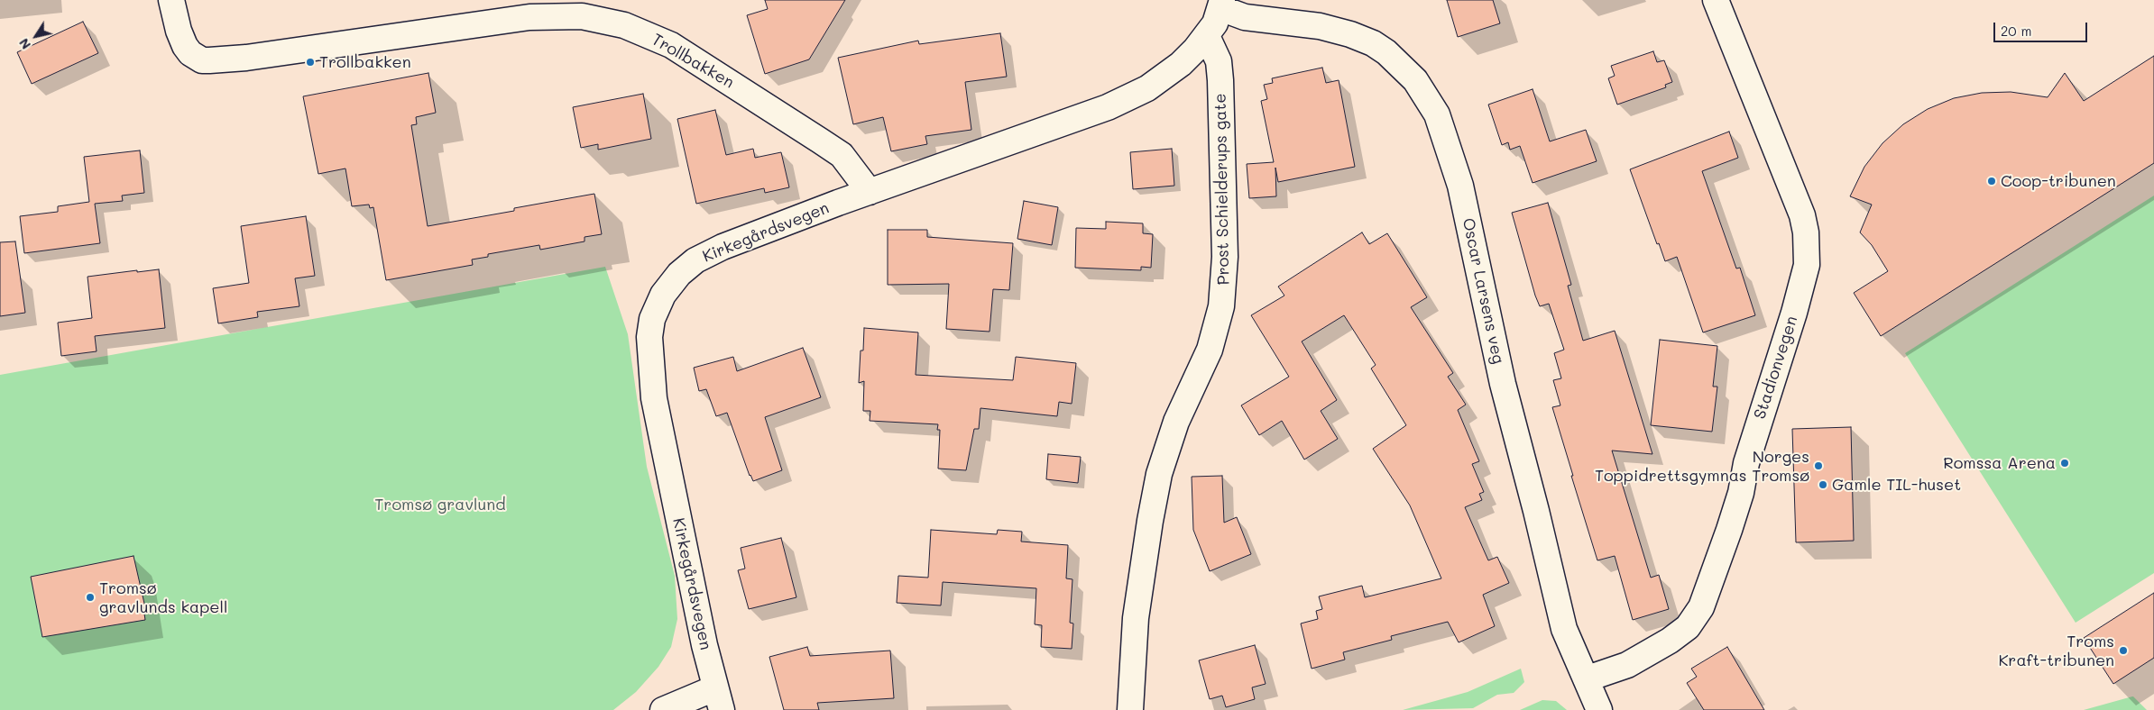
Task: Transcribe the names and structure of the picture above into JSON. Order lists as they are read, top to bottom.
{
  "streets": {
    "street": [
      "Trollbakken",
      "Prost Schielderups gate",
      "Kirkegårdsvegen",
      "Oscar Larsens veg",
      "Stadionvegen"
    ]
  },
  "crossings": [
    ["Trollbakken", "Kirkegårdsvegen"],
    ["Prost Schielderups gate", "Kirkegårdsvegen"],
    ["Kirkegårdsvegen", "Oscar Larsens veg"],
    ["Oscar Larsens veg", "Stadionvegen"]
  ],
  "parks": ["Tromsø gravlund"],
  "places": [
    "Trollbakken",
    "Coop-tribunen",
    "Romssa Arena",
    "Norges Toppidrettsgymnas Tromsø",
    "Gamle TIL-huset",
    "Tromsø gravlunds kapell",
    "Troms Kraft-tribunen"
  ],
  "scale_bar": "20 m",
  "north": "bottom left"
}
